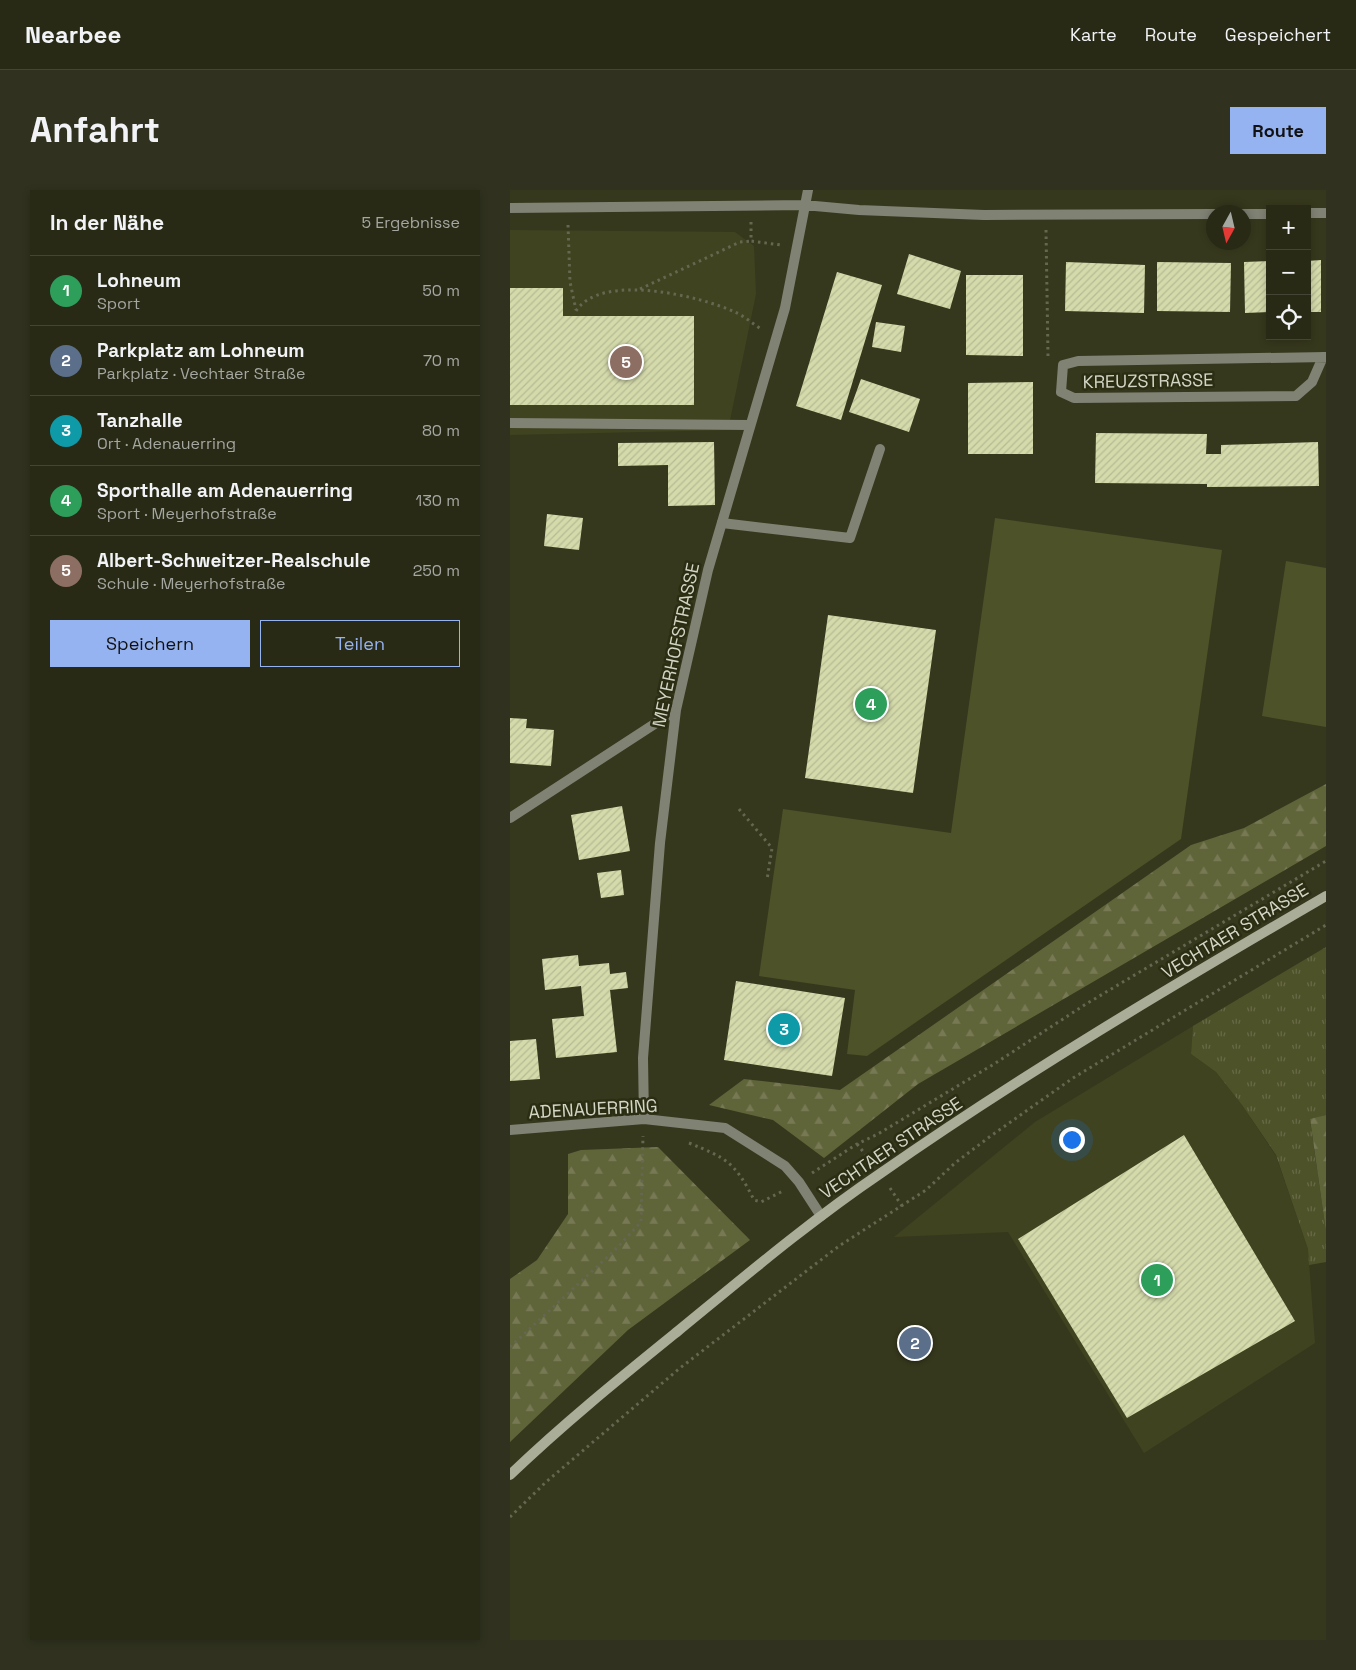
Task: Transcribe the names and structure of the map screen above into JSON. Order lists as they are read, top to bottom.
{
  "streets": {
    "main road": ["VECHTAER STRASSE"],
    "street": ["KREUZSTRASSE", "MEYERHOFSTRASSE", "ADENAUERRING"]
  },
  "crossings": [
    ["MEYERHOFSTRASSE", "ADENAUERRING"],
    ["VECHTAER STRASSE", "ADENAUERRING"]
  ],
  "north": "bottom",
  "page": {
    "header": "Nearbee",
    "nav": ["Karte", "Route", "Gespeichert"],
    "buttons": [
      "Route",
      ["Speichern", "Teilen"]
    ],
    "title": "Anfahrt",
    "heading": ["In der Nähe", "5 Ergebnisse"],
    "map_buttons": ["+", "−"],
    "list": [
      {
        "mark": "1",
        "name": "Lohneum",
        "note": "Sport",
        "value": "50 m"
      },
      {
        "mark": "2",
        "name": "Parkplatz am Lohneum",
        "note": "Parkplatz · Vechtaer Straße",
        "value": "70 m"
      },
      {
        "mark": "3",
        "name": "Tanzhalle",
        "note": "Ort · Adenauerring",
        "value": "80 m"
      },
      {
        "mark": "4",
        "name": "Sporthalle am Adenauerring",
        "note": "Sport · Meyerhofstraße",
        "value": "130 m"
      },
      {
        "mark": "5",
        "name": "Albert-Schweitzer-Realschule",
        "note": "Schule · Meyerhofstraße",
        "value": "250 m"
      }
    ],
    "pins": [
      "5",
      "4",
      "3",
      "1",
      "2"
    ]
  }
}
